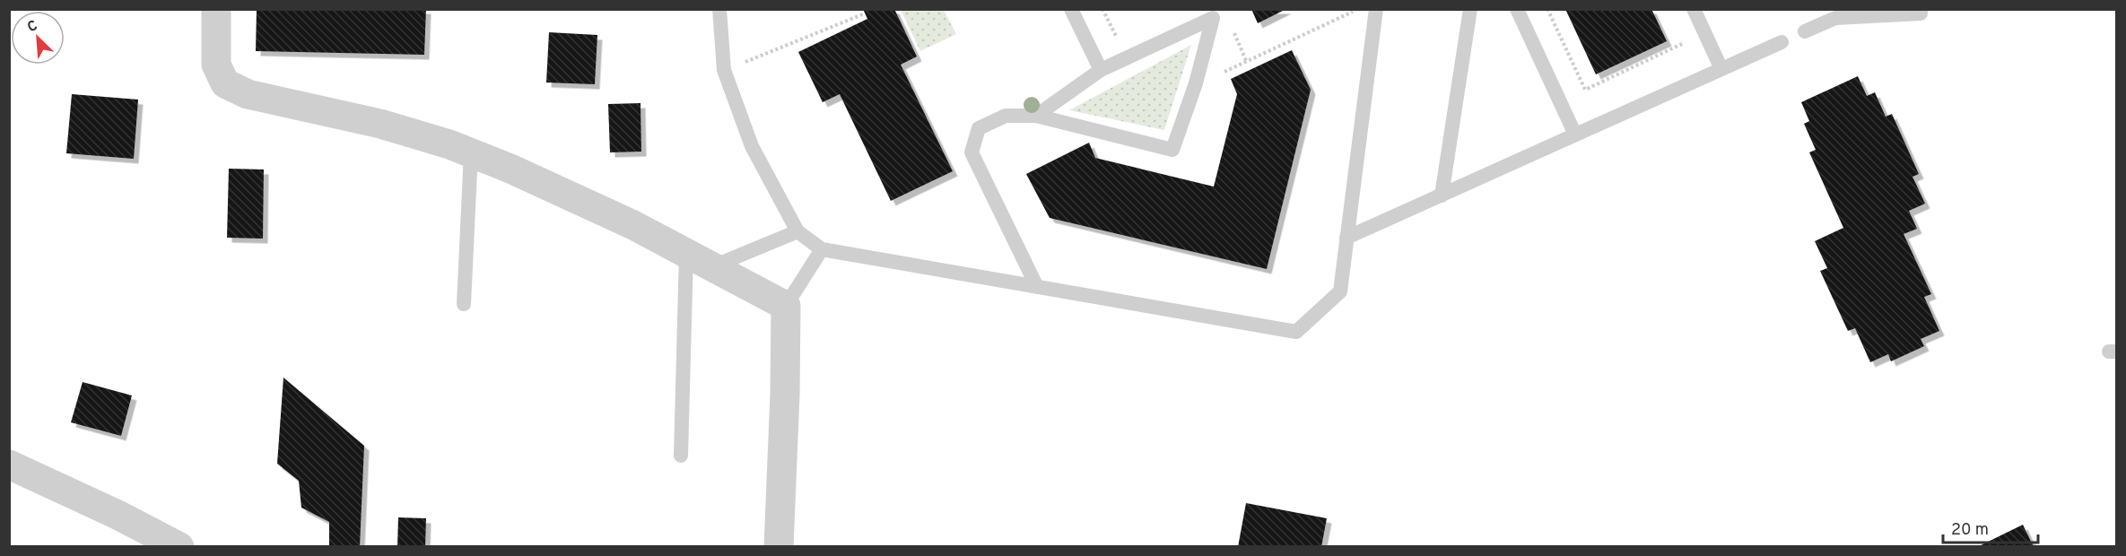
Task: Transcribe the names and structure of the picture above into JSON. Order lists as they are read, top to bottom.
{
  "scale_bar": "20 m",
  "north": "top left"
}
